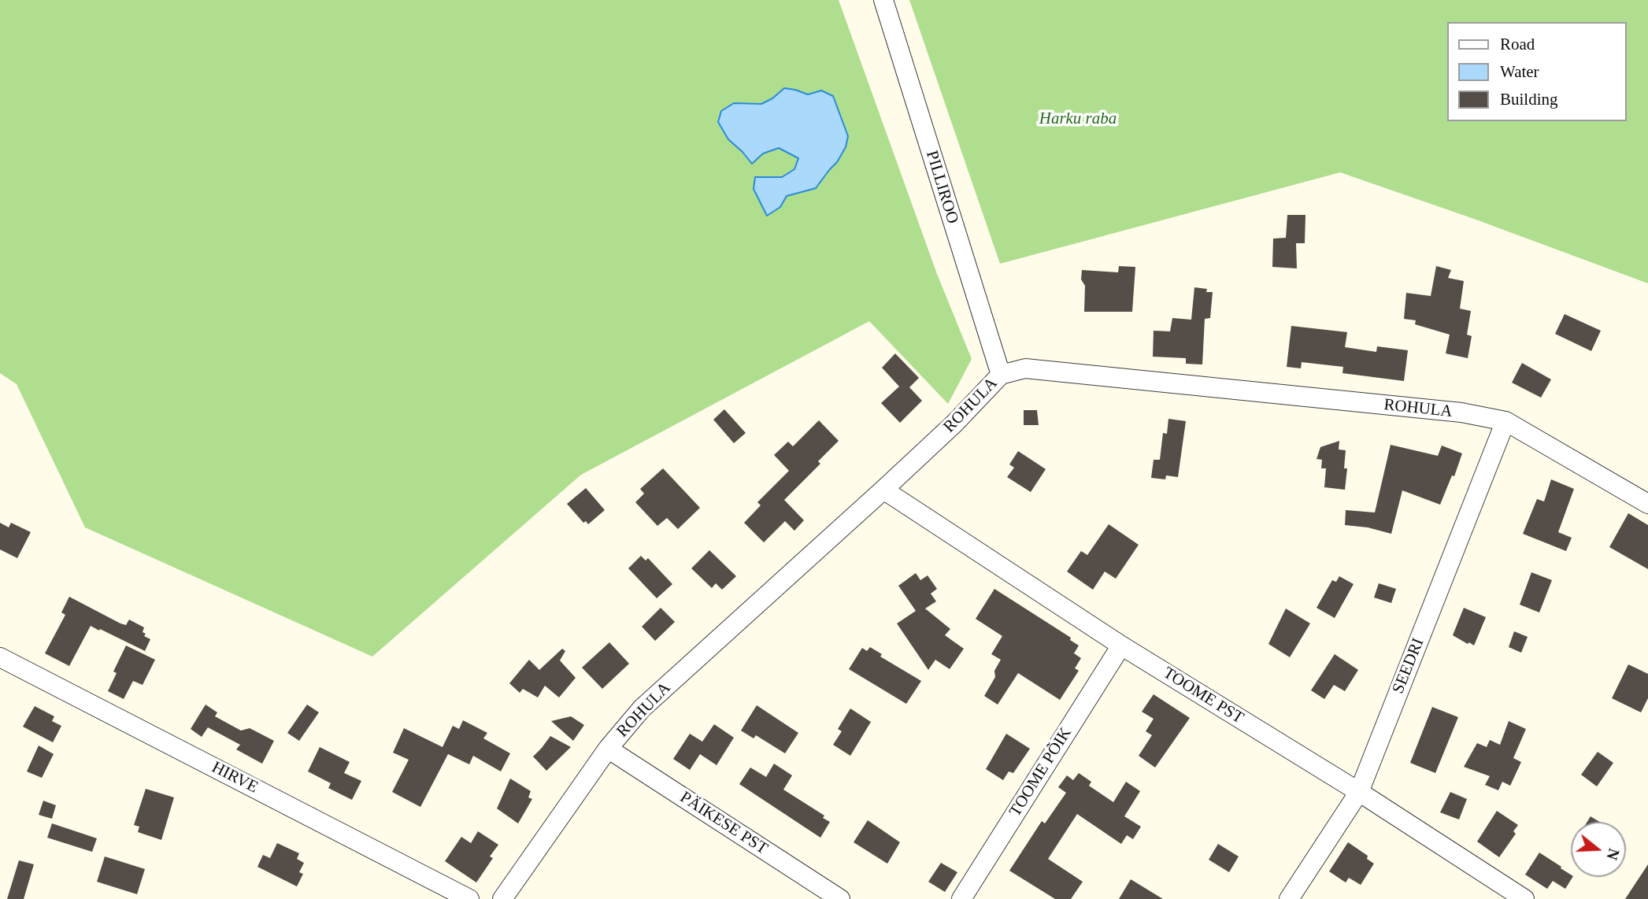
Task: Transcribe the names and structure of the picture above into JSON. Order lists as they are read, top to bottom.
{
  "streets": {
    "street": [
      "PILLIROO",
      "ROHULA",
      "SEEDRI",
      "TOOME PST",
      "TOOME PÕIK",
      "HIRVE",
      "PÄIKESE PST"
    ]
  },
  "crossings": [
    ["PILLIROO", "ROHULA"],
    ["ROHULA", "SEEDRI"],
    ["ROHULA", "TOOME PST"],
    ["ROHULA", "PÄIKESE PST"],
    ["SEEDRI", "TOOME PST"],
    ["TOOME PST", "TOOME PÕIK"]
  ],
  "parks": ["Harku raba"],
  "legend": ["Road", "Water", "Building"],
  "north": "right"
}
